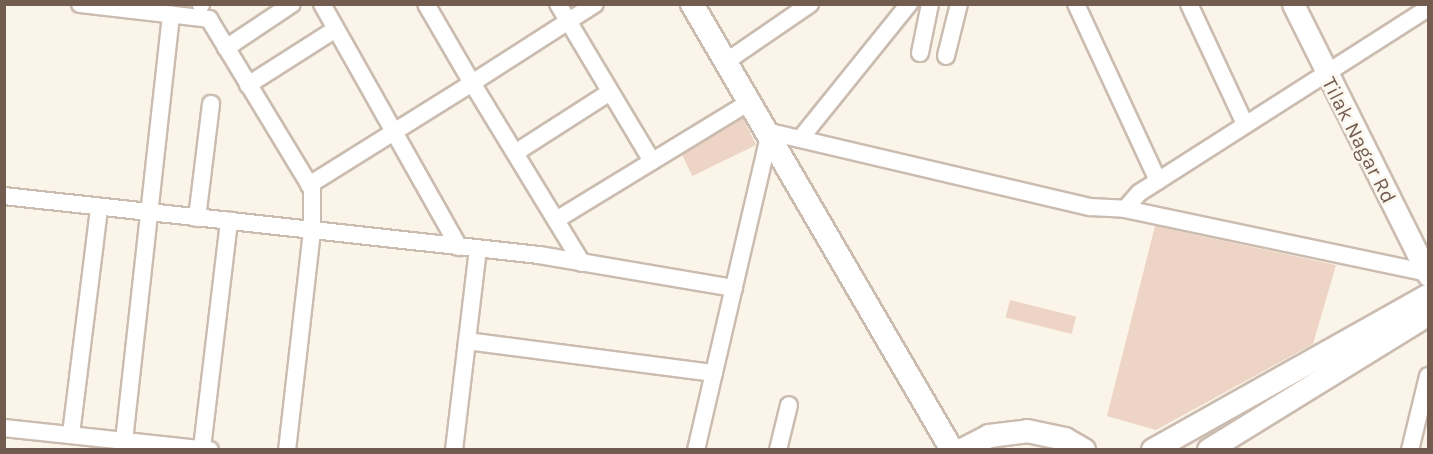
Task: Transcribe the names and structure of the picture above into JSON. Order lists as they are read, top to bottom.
{
  "streets": {
    "street": ["Tilak Nagar Rd"]
  }
}
